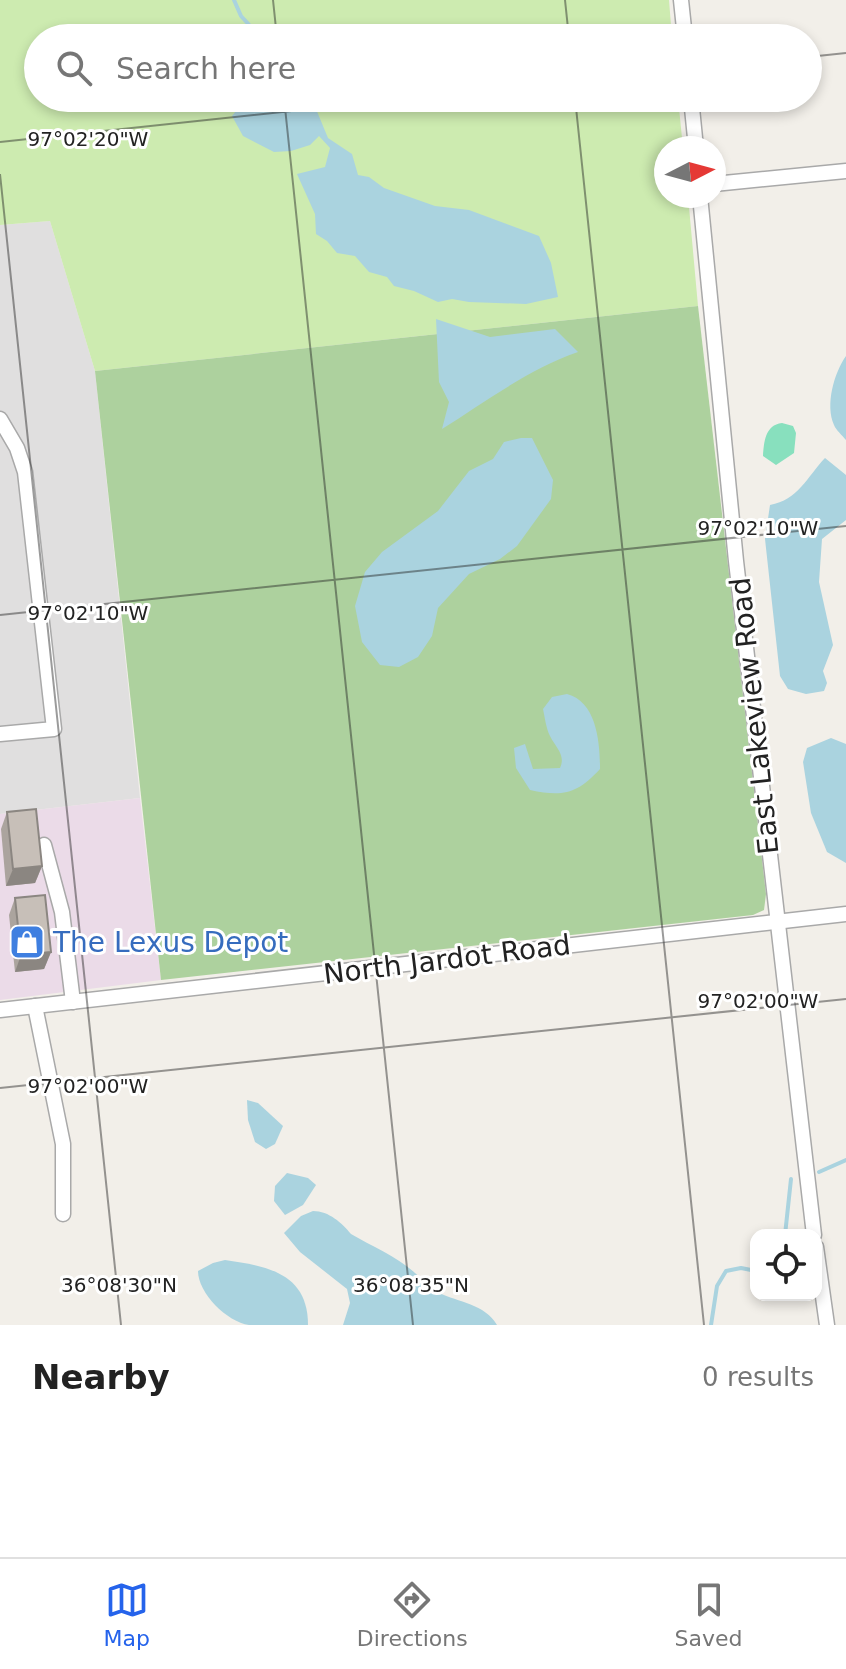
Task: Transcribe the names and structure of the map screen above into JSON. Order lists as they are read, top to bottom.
{
  "streets": {
    "street": ["East Lakeview Road", "North Jardot Road"]
  },
  "crossings": [
    ["East Lakeview Road", "North Jardot Road"]
  ],
  "places": {
    "shop": ["The Lexus Depot"]
  },
  "north": "right",
  "page": {
    "search": "Search here",
    "heading": ["Nearby", "0 results"],
    "nav": ["Map", "Directions", "Saved"]
  },
  "coordinates": [
    "97°02'20\"W",
    "97°02'10\"W",
    "97°02'00\"W",
    "36°08'30\"N",
    "36°08'35\"N"
  ]
}
